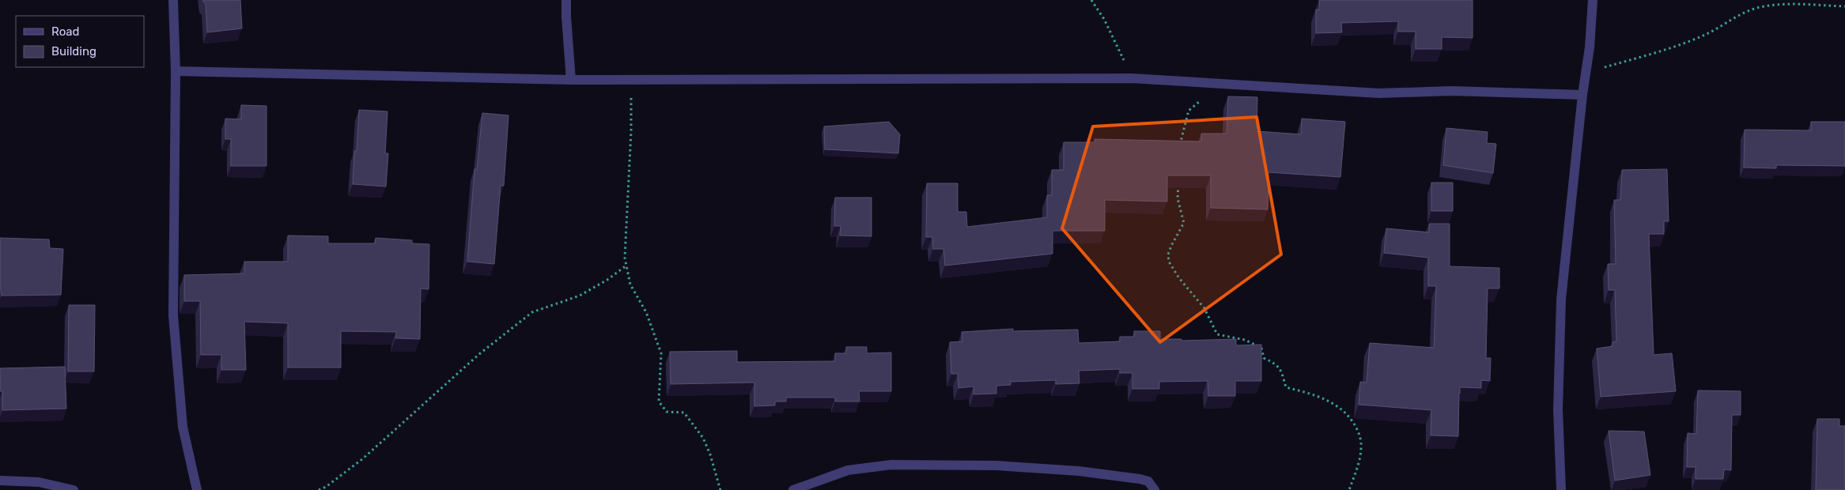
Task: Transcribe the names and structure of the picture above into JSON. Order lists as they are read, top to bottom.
{
  "legend": ["Road", "Building"]
}
